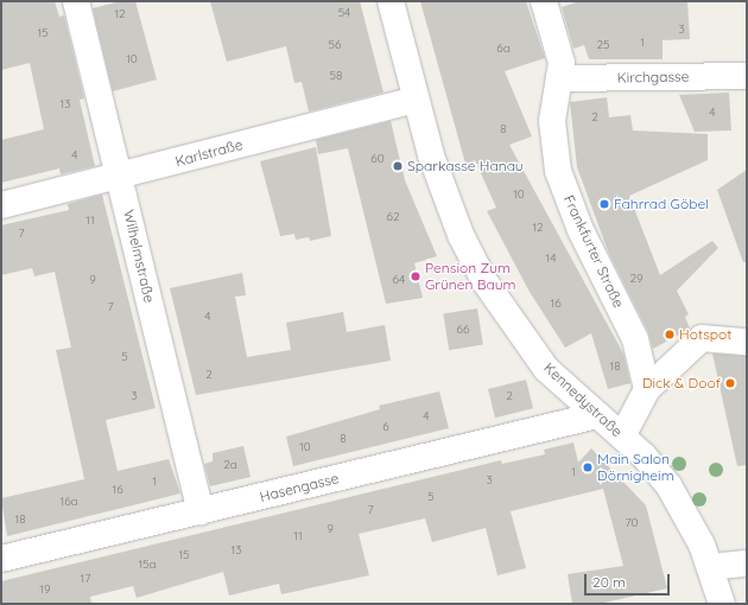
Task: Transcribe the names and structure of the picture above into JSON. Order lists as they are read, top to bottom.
{
  "streets": {
    "street": [
      "Kirchgasse",
      "Karlstraße",
      "Frankfurter Straße",
      "Wilhelmstraße",
      "Kennedystraße",
      "Hasengasse"
    ]
  },
  "crossings": [
    ["Kirchgasse", "Frankfurter Straße"],
    ["Karlstraße", "Wilhelmstraße"],
    ["Karlstraße", "Kennedystraße"],
    ["Wilhelmstraße", "Hasengasse"],
    ["Kennedystraße", "Hasengasse"]
  ],
  "places": [
    "Sparkasse Hanau",
    "Fahrrad Göbel",
    "Pension Zum Grünen Baum",
    "Hotspot",
    "Dick & Doof",
    "Main Salon Dörnigheim"
  ],
  "house_numbers": [
    "54",
    "12",
    "3",
    "15",
    "1",
    "56",
    "25",
    "6a",
    "10",
    "58",
    "13",
    "4",
    "2",
    "8",
    "4",
    "60",
    "10",
    "62",
    "11",
    "12",
    "7",
    "14",
    "29",
    "9",
    "64",
    "16",
    "7",
    "4",
    "66",
    "5",
    "18",
    "2",
    "3",
    "2",
    "4",
    "6",
    "8",
    "10",
    "2a",
    "1",
    "3",
    "1",
    "16",
    "5",
    "16a",
    "7",
    "18",
    "70",
    "9",
    "11",
    "13",
    "15",
    "15a",
    "17",
    "19"
  ],
  "scale_bar": "20 m"
}
